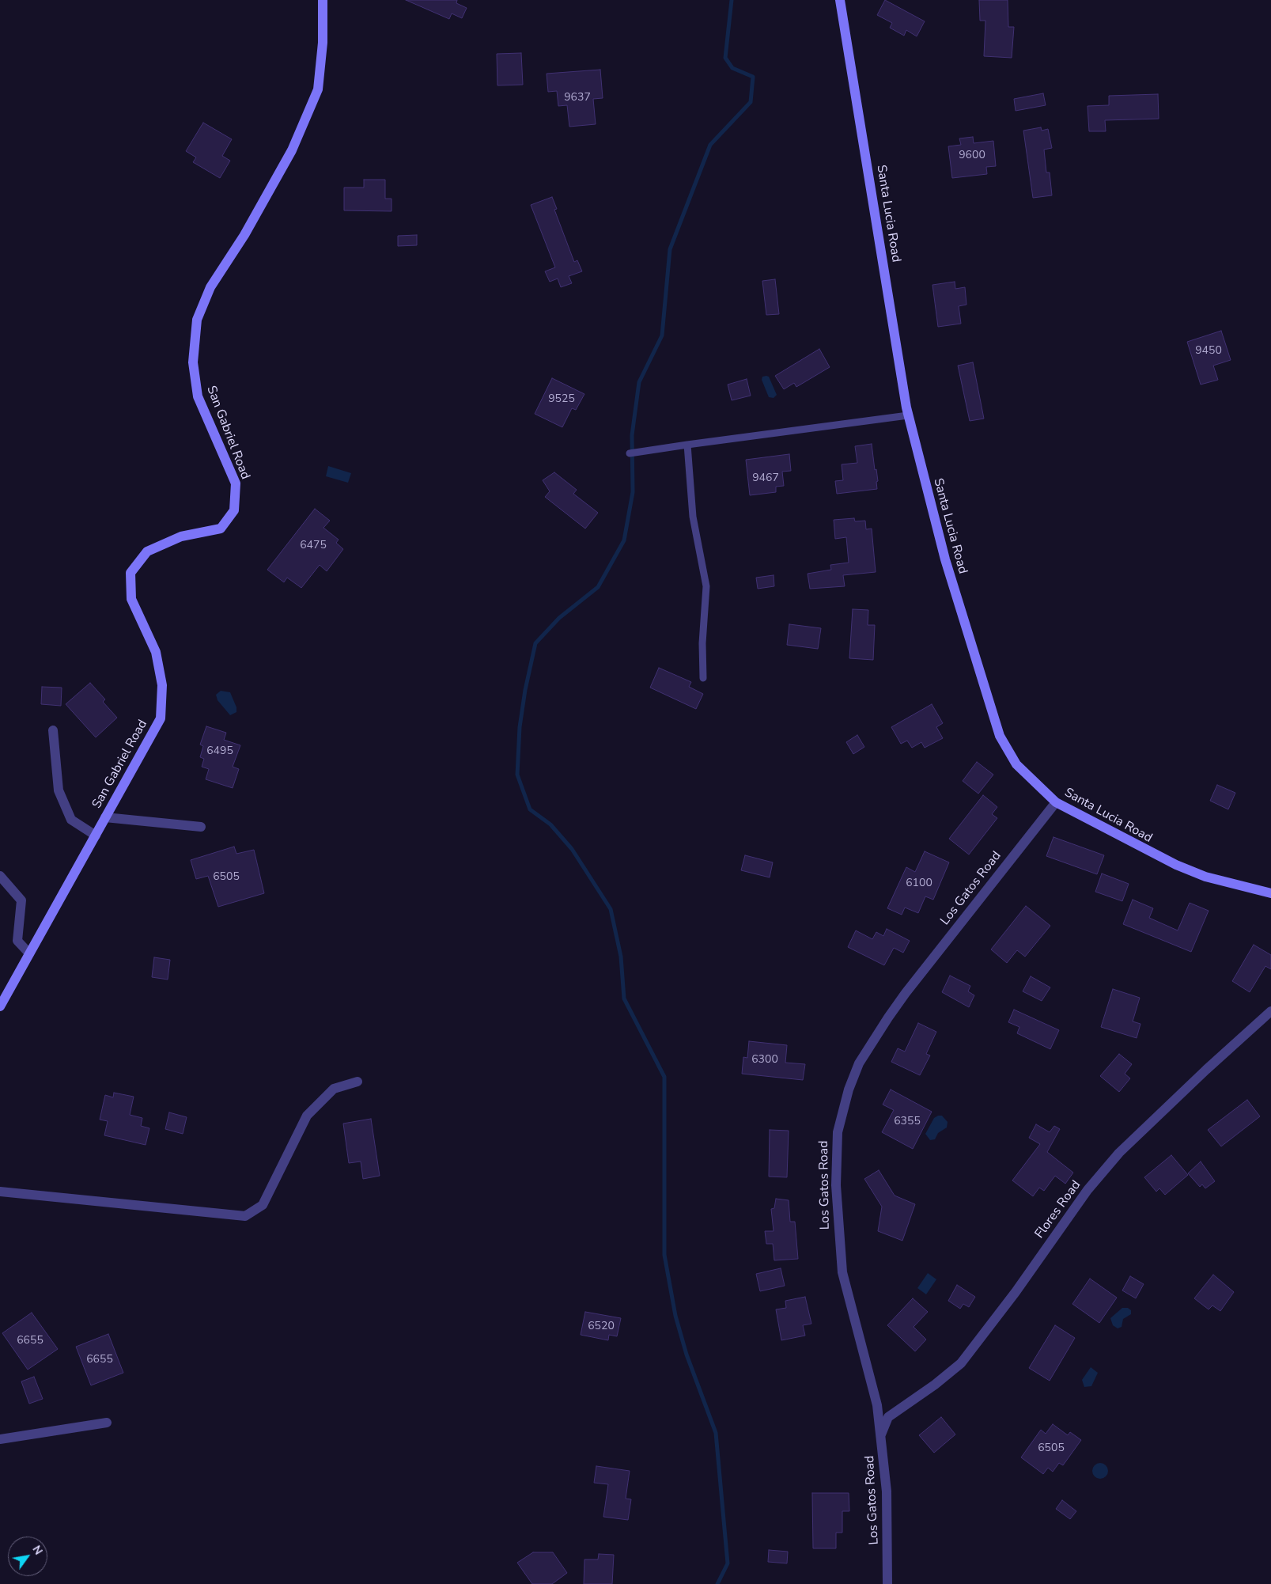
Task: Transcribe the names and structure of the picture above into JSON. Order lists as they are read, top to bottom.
{
  "streets": {
    "street": [
      "Santa Lucia Road",
      "San Gabriel Road",
      "Los Gatos Road",
      "Flores Road"
    ]
  },
  "crossings": [
    ["Santa Lucia Road", "Los Gatos Road"],
    ["Los Gatos Road", "Flores Road"]
  ],
  "house_numbers": [
    "9637",
    "9600",
    "9450",
    "9525",
    "9467",
    "6475",
    "6495",
    "6505",
    "6100",
    "6300",
    "6355",
    "6520",
    "6655",
    "6655",
    "6505"
  ],
  "north": "top right"
}
